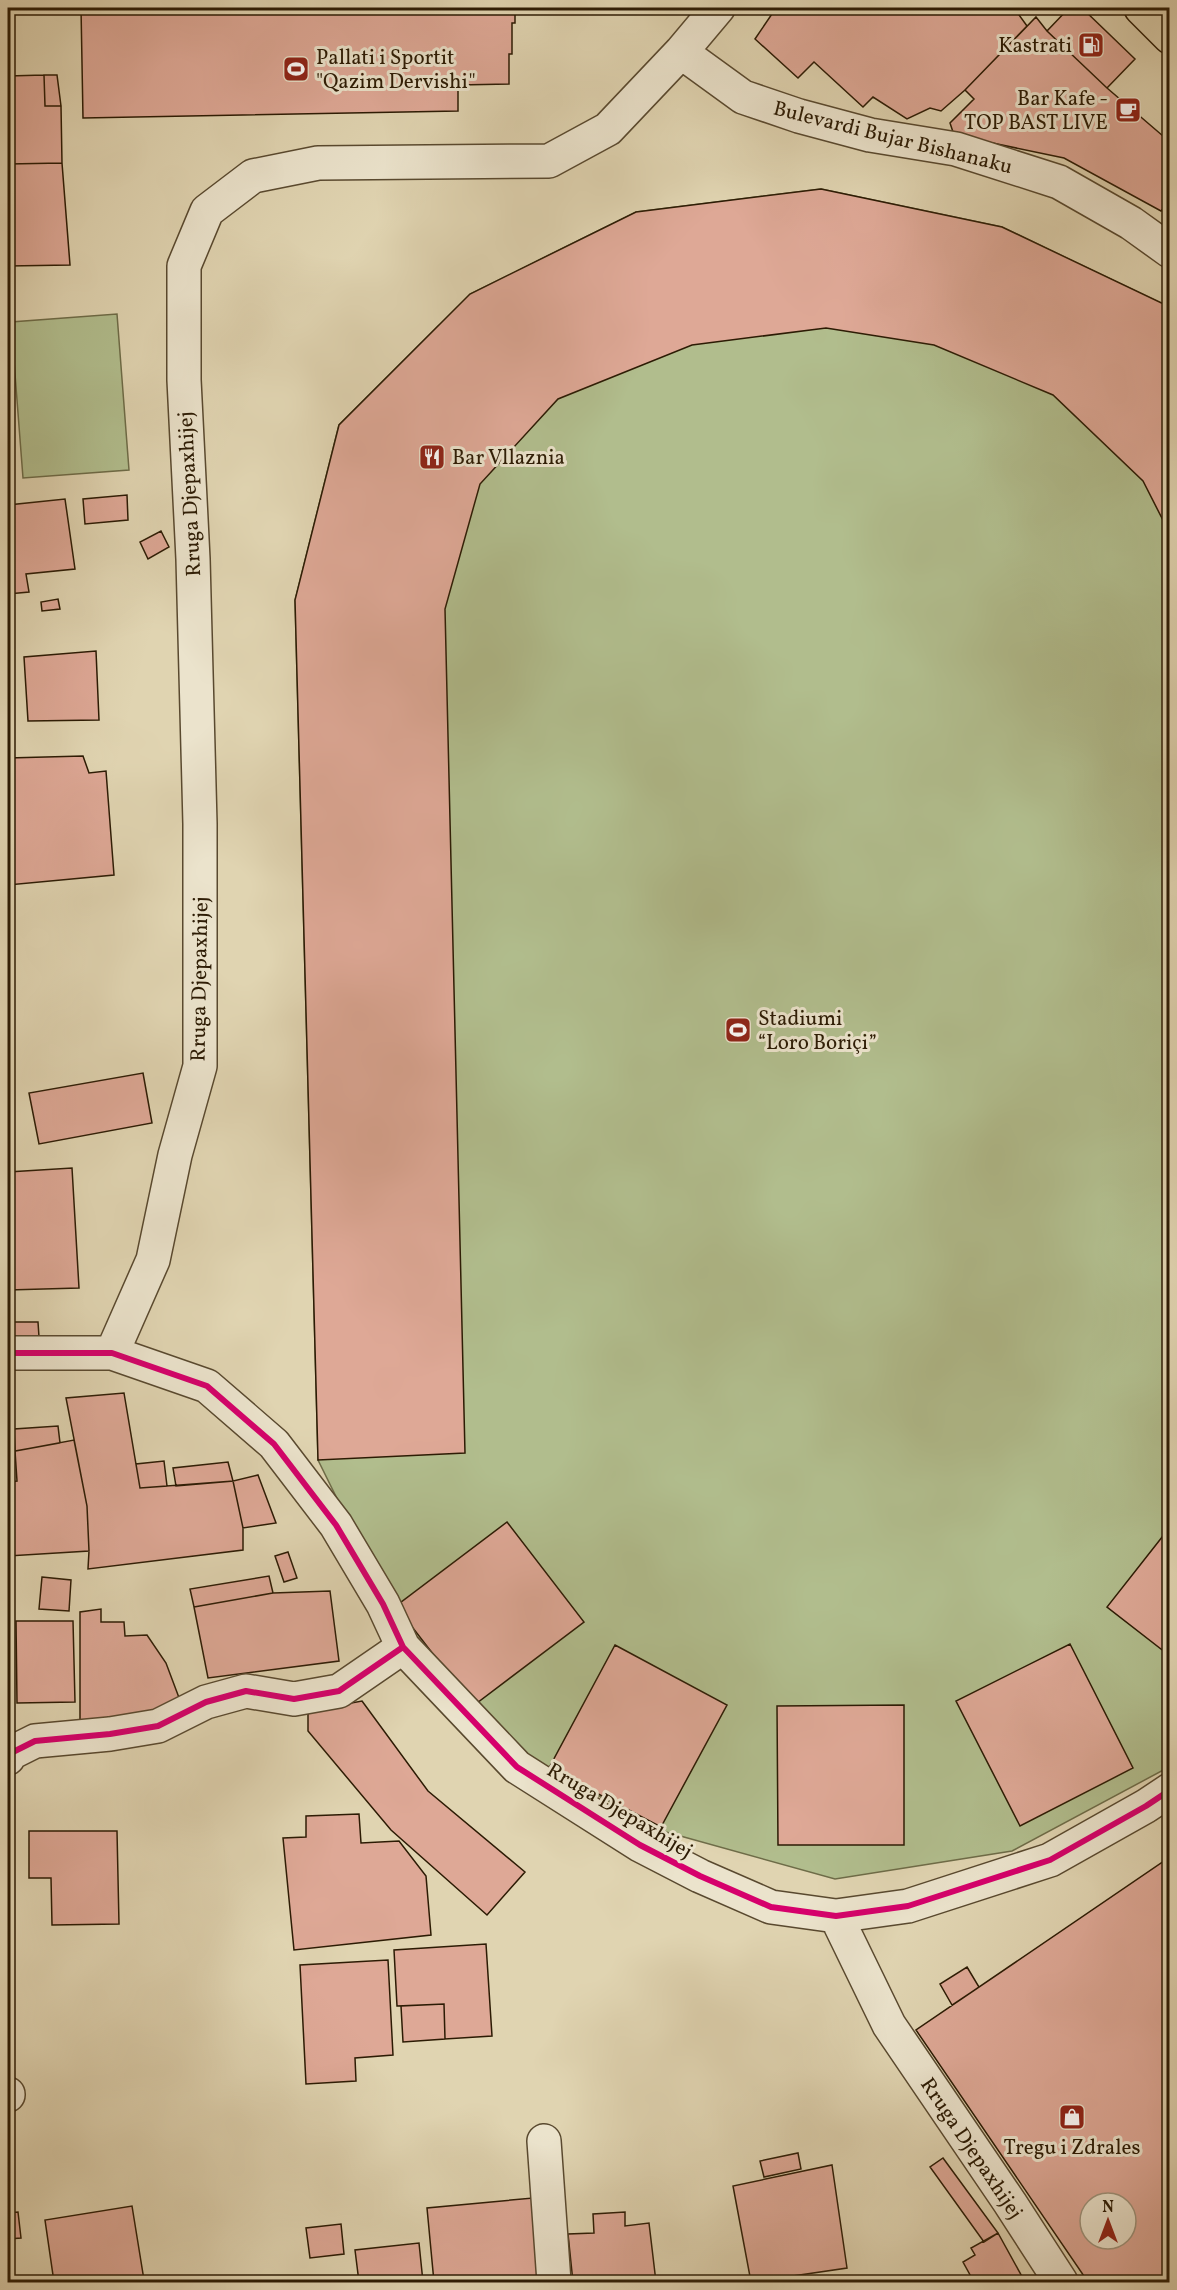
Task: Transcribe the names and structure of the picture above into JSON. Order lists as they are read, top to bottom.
{
  "streets": {
    "street": ["Bulevardi Bujar Bishanaku", "Rruga Djepaxhijej"]
  },
  "crossings": [
    ["Bulevardi Bujar Bishanaku", "Rruga Djepaxhijej"]
  ],
  "places": {
    "fuel station": ["Kastrati"],
    "sports": ["Pallati i Sportit \"Qazim Dervishi\"", "Stadiumi “Loro Boriçi”"],
    "cafe": ["Bar Kafe - TOP BAST LIVE"],
    "restaurant": ["Bar Vllaznia"],
    "shop": ["Tregu i Zdrales"]
  },
  "north": "top"
}
